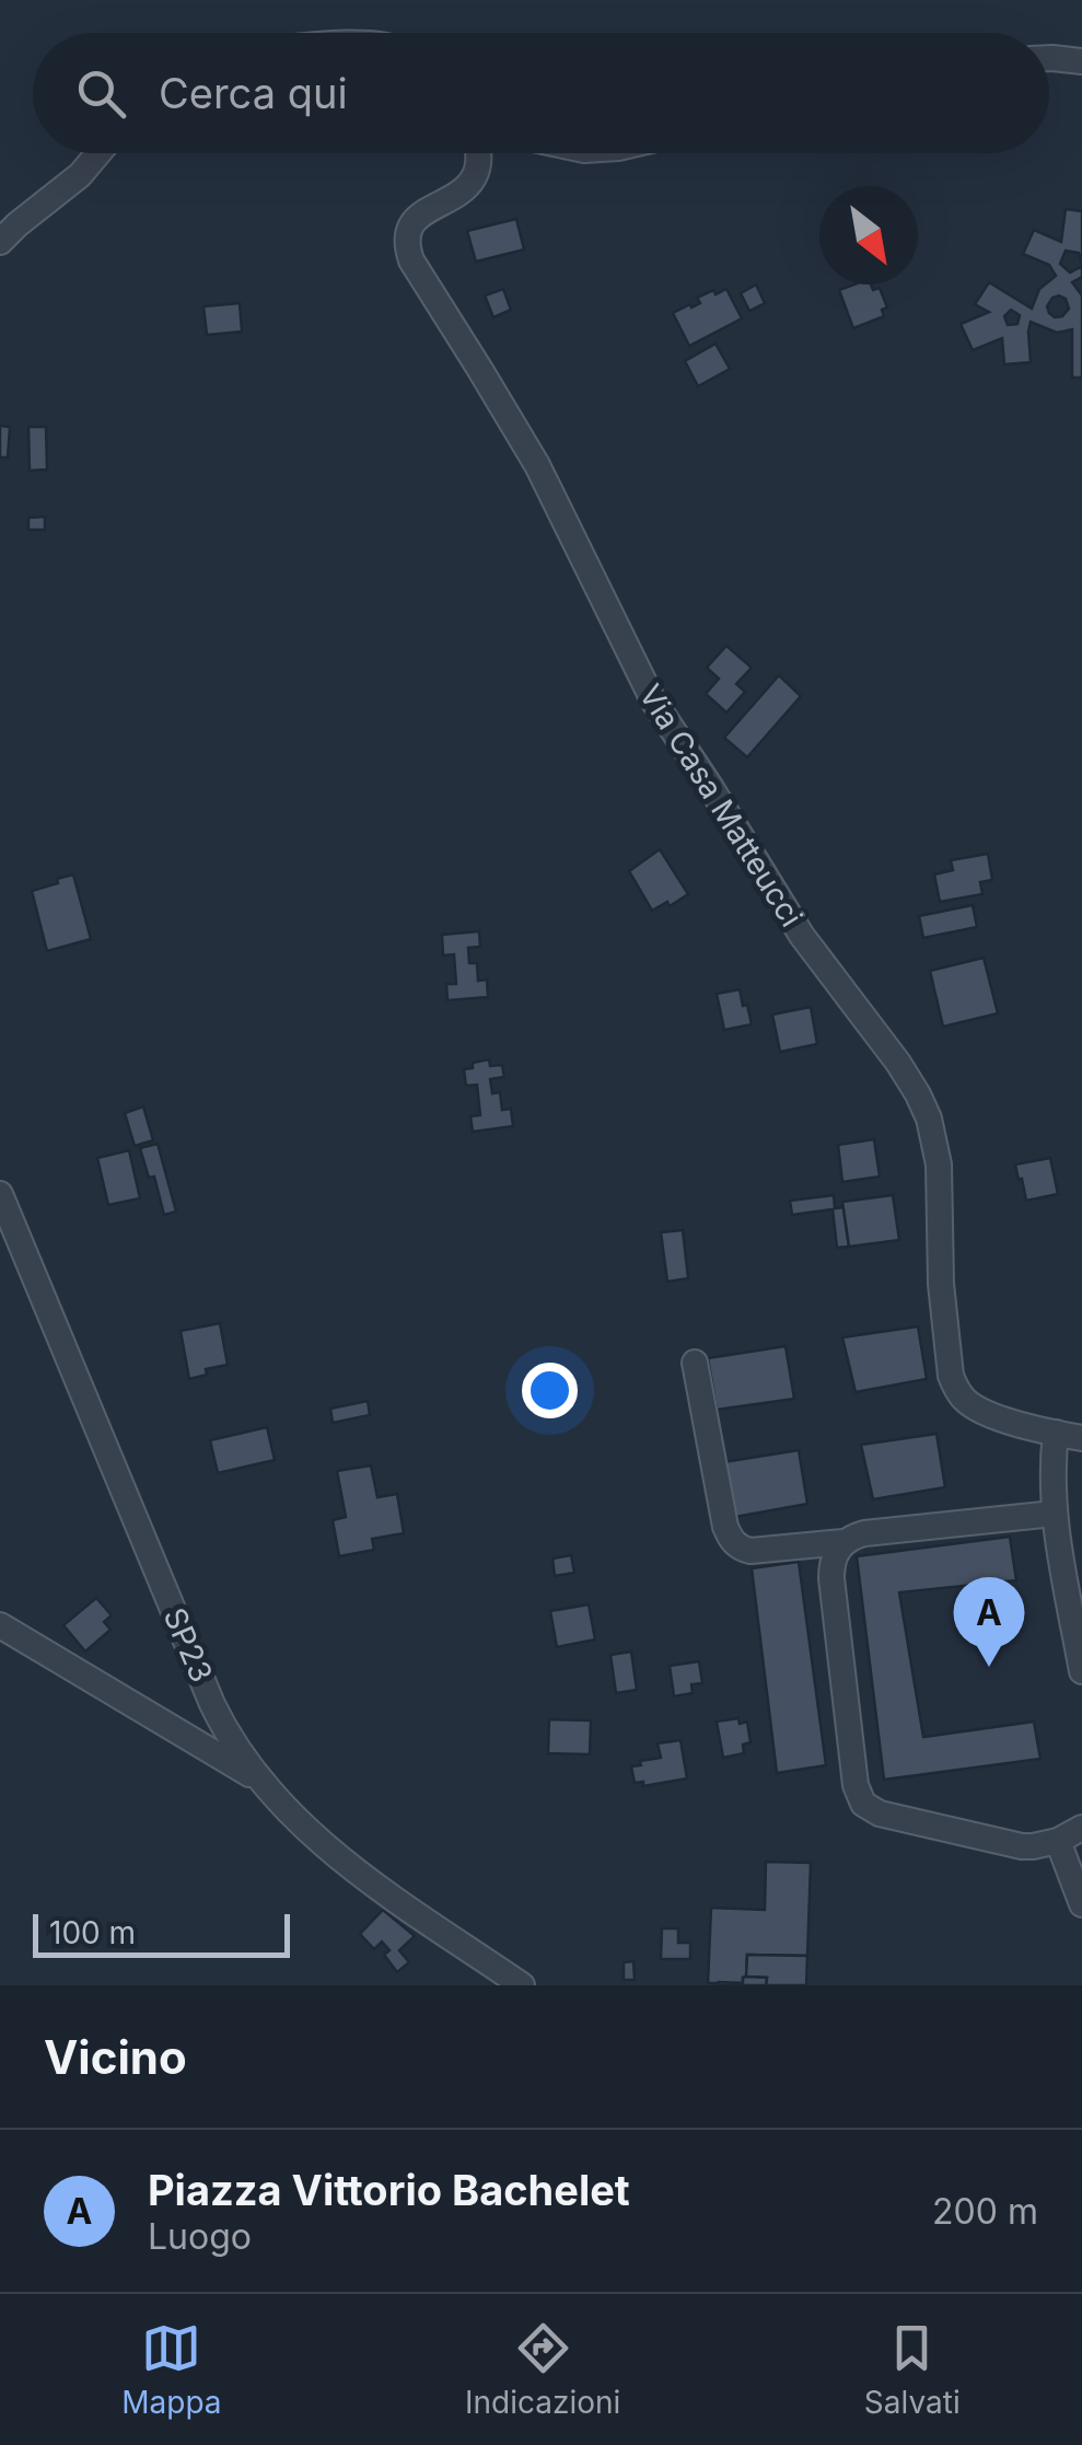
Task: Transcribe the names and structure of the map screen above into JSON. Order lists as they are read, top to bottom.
{
  "streets": {
    "street": ["Via Casa Matteucci", "SP23"]
  },
  "scale_bar": "100 m",
  "north": "bottom right",
  "page": {
    "search": "Cerca qui",
    "pins": "A",
    "scale": "100 m",
    "heading": "Vicino",
    "list": [
      {
        "mark": "A",
        "name": "Piazza Vittorio Bachelet",
        "note": "Luogo",
        "value": "200 m"
      }
    ],
    "nav": ["Mappa", "Indicazioni", "Salvati"]
  }
}
